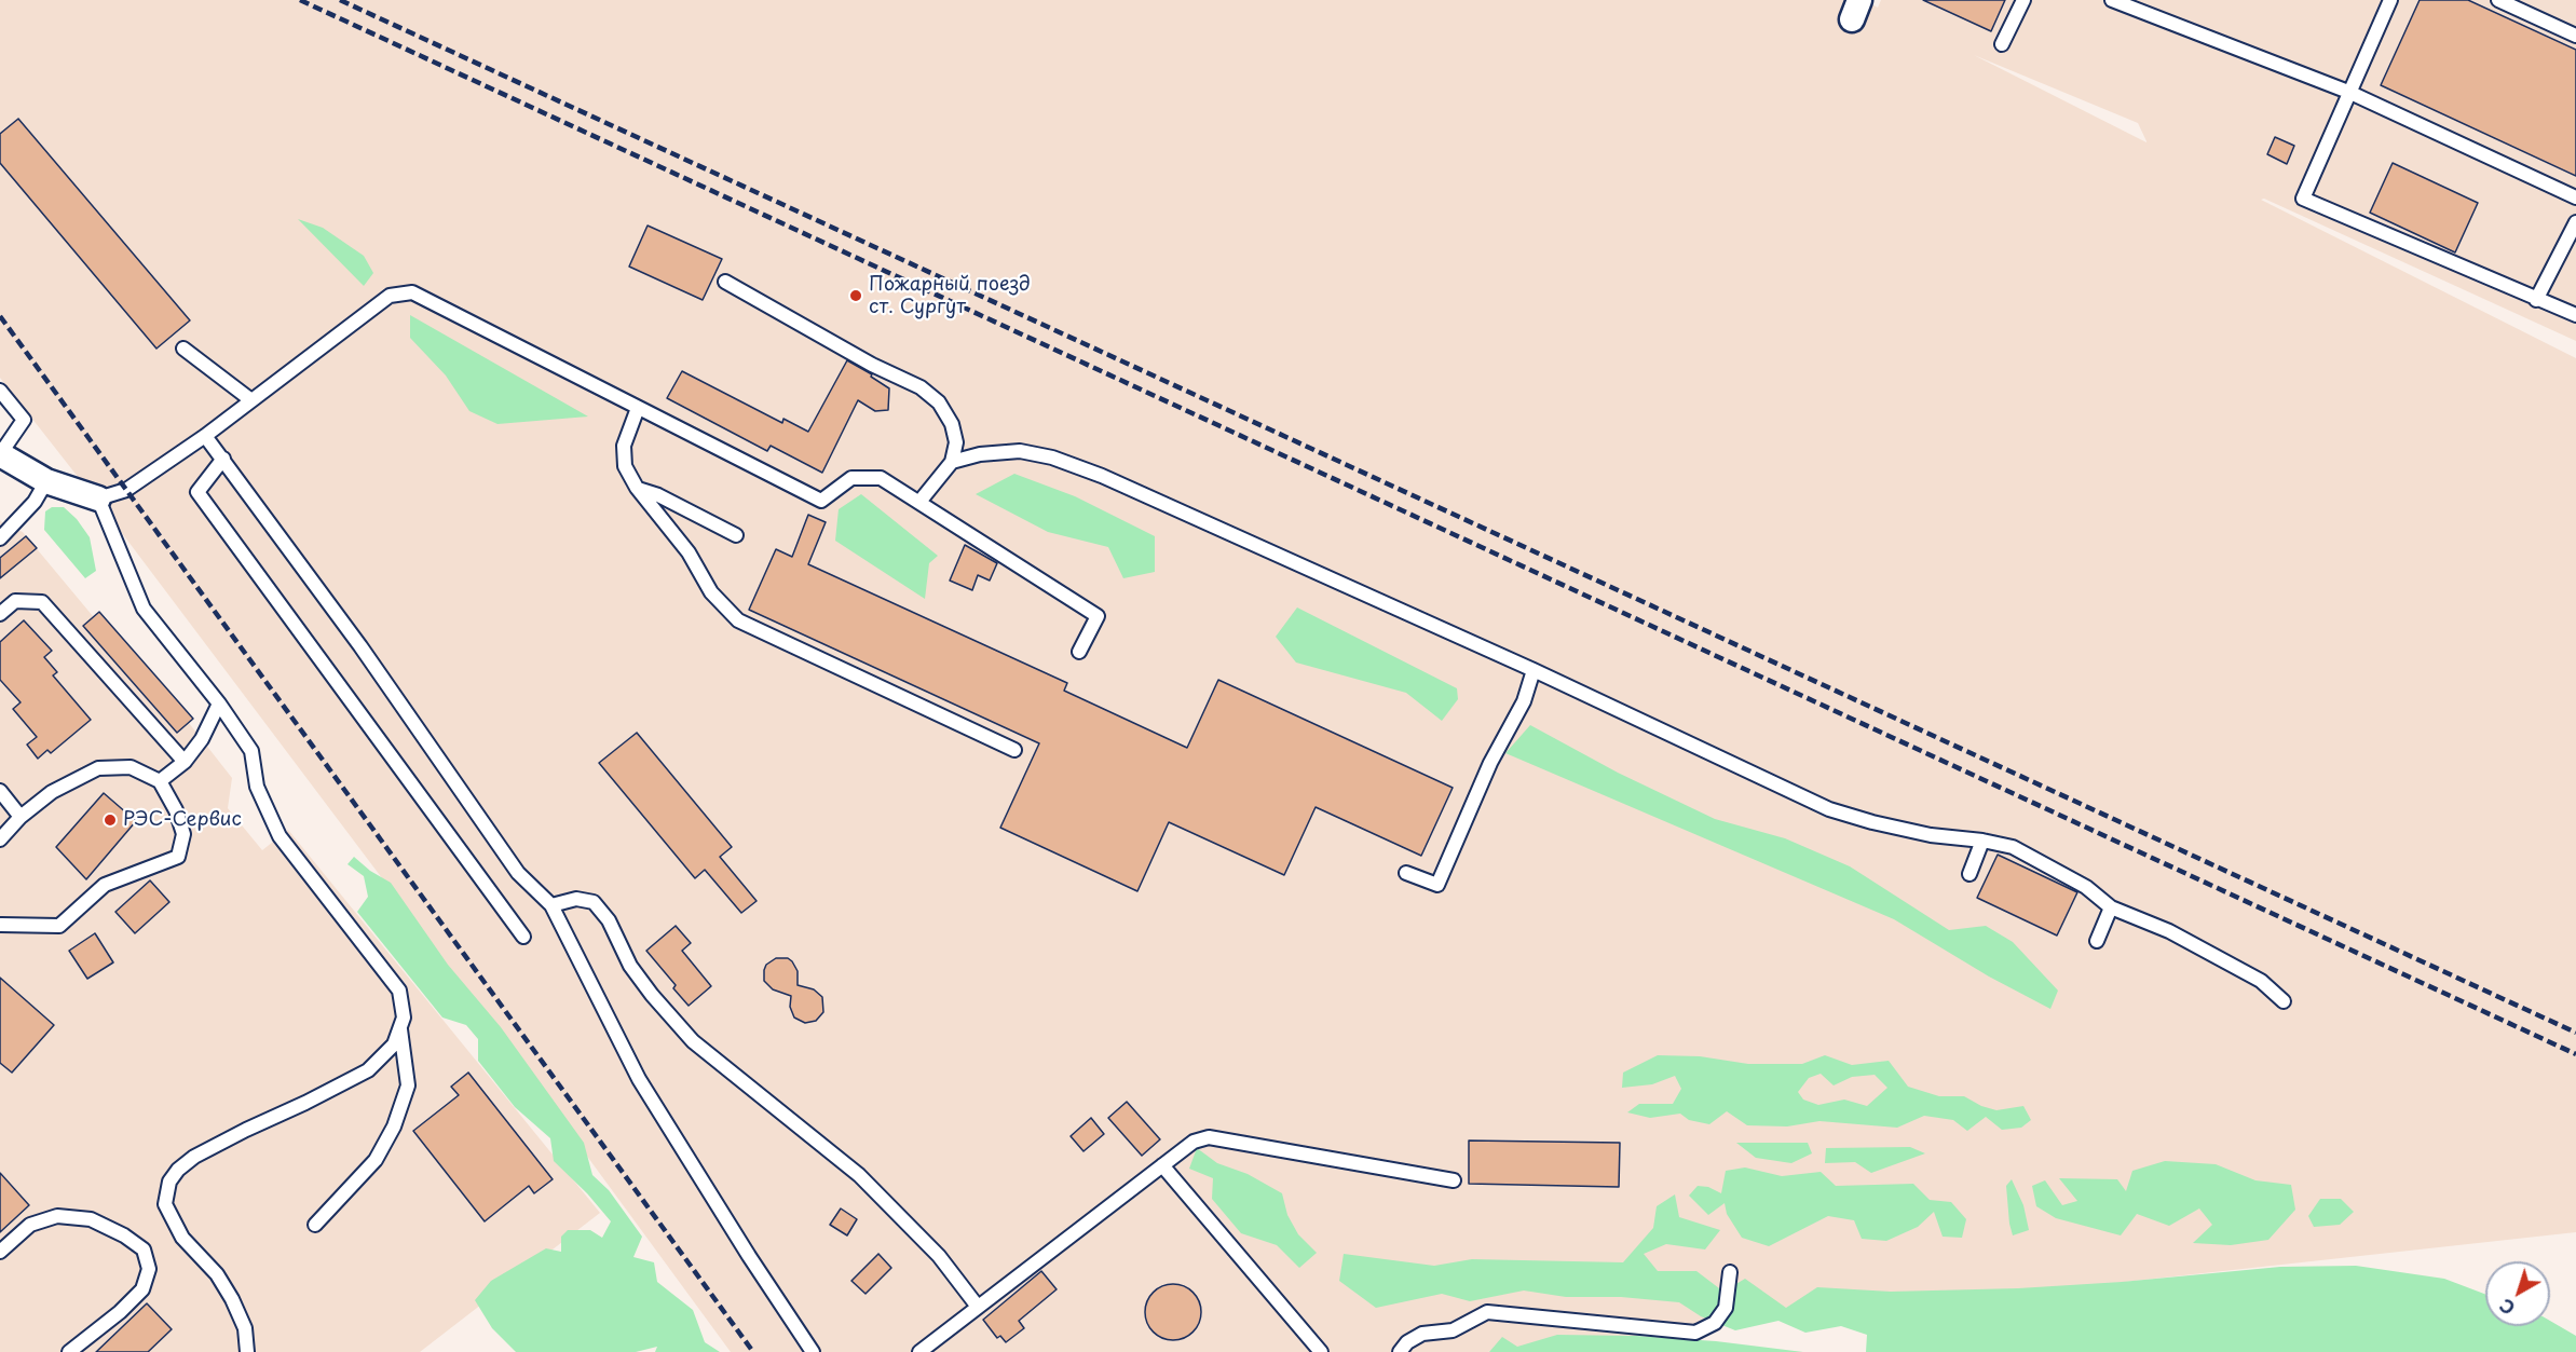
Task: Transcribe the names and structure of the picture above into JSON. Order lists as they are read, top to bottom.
{
  "places": ["Пожарный поезд ст. Сургут", "РЭС-Сервис"],
  "north": "bottom left"
}
